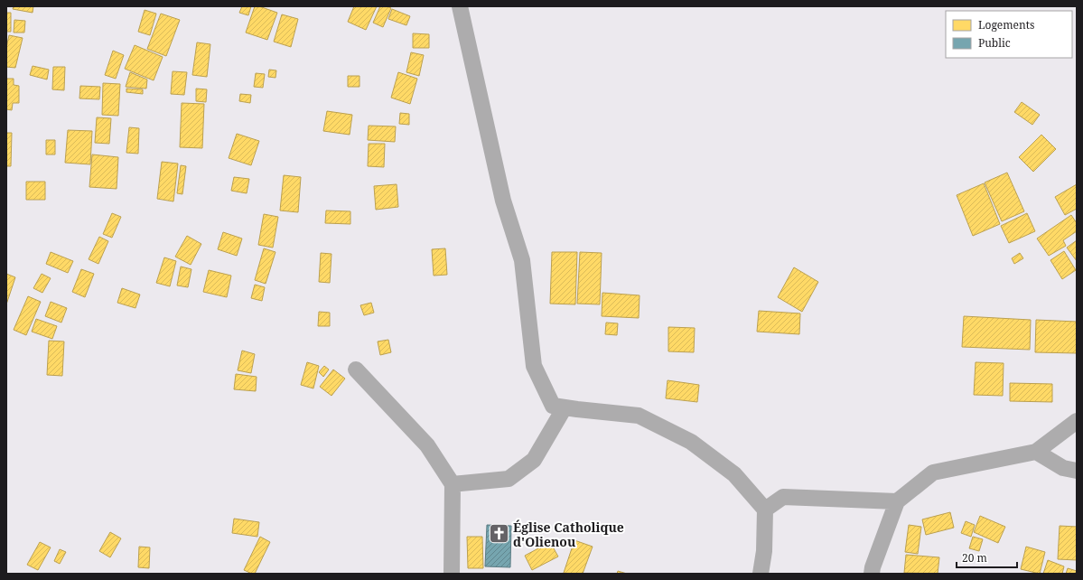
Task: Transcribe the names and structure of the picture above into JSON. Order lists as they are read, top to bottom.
{
  "places": {
    "church": ["Église Catholique d'Olienou"]
  },
  "legend": ["Logements", "Public"],
  "scale_bar": "20 m"
}
